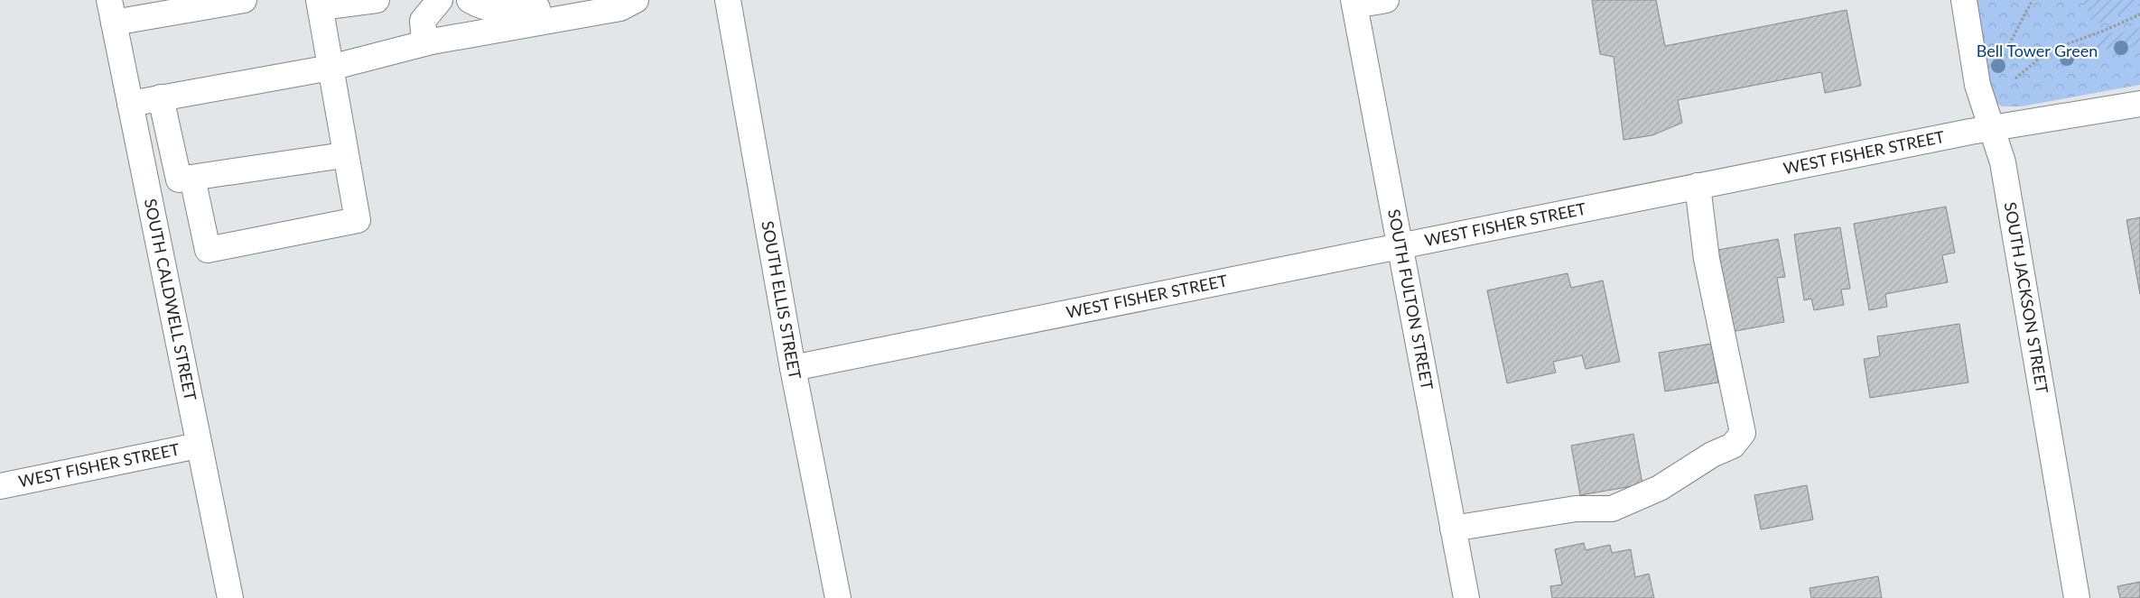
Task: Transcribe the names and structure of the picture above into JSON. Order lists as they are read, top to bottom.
{
  "streets": {
    "street": [
      "WEST FISHER STREET",
      "SOUTH JACKSON STREET",
      "SOUTH CALDWELL STREET",
      "SOUTH ELLIS STREET",
      "SOUTH FULTON STREET"
    ]
  },
  "crossings": [
    ["WEST FISHER STREET", "SOUTH JACKSON STREET"],
    ["WEST FISHER STREET", "SOUTH CALDWELL STREET"],
    ["WEST FISHER STREET", "SOUTH ELLIS STREET"],
    ["WEST FISHER STREET", "SOUTH FULTON STREET"]
  ],
  "parks": ["Bell Tower Green"]
}
